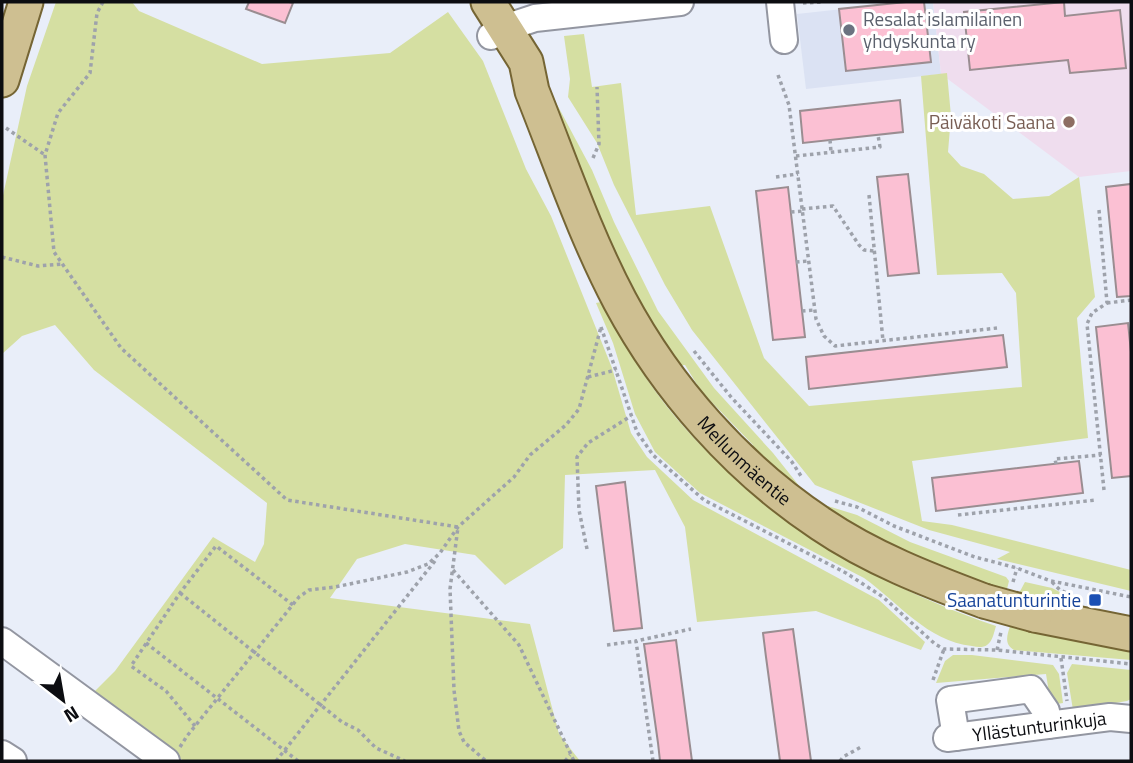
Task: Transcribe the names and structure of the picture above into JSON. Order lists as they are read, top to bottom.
{
  "streets": {
    "main road": ["Mellunmäentie"],
    "street": ["Yllästunturinkuja"]
  },
  "places": {
    "other": ["Resalat islamilainen yhdyskunta ry", "Päiväkoti Saana"],
    "transit": ["Saanatunturintie"]
  },
  "north": "bottom right"
}
